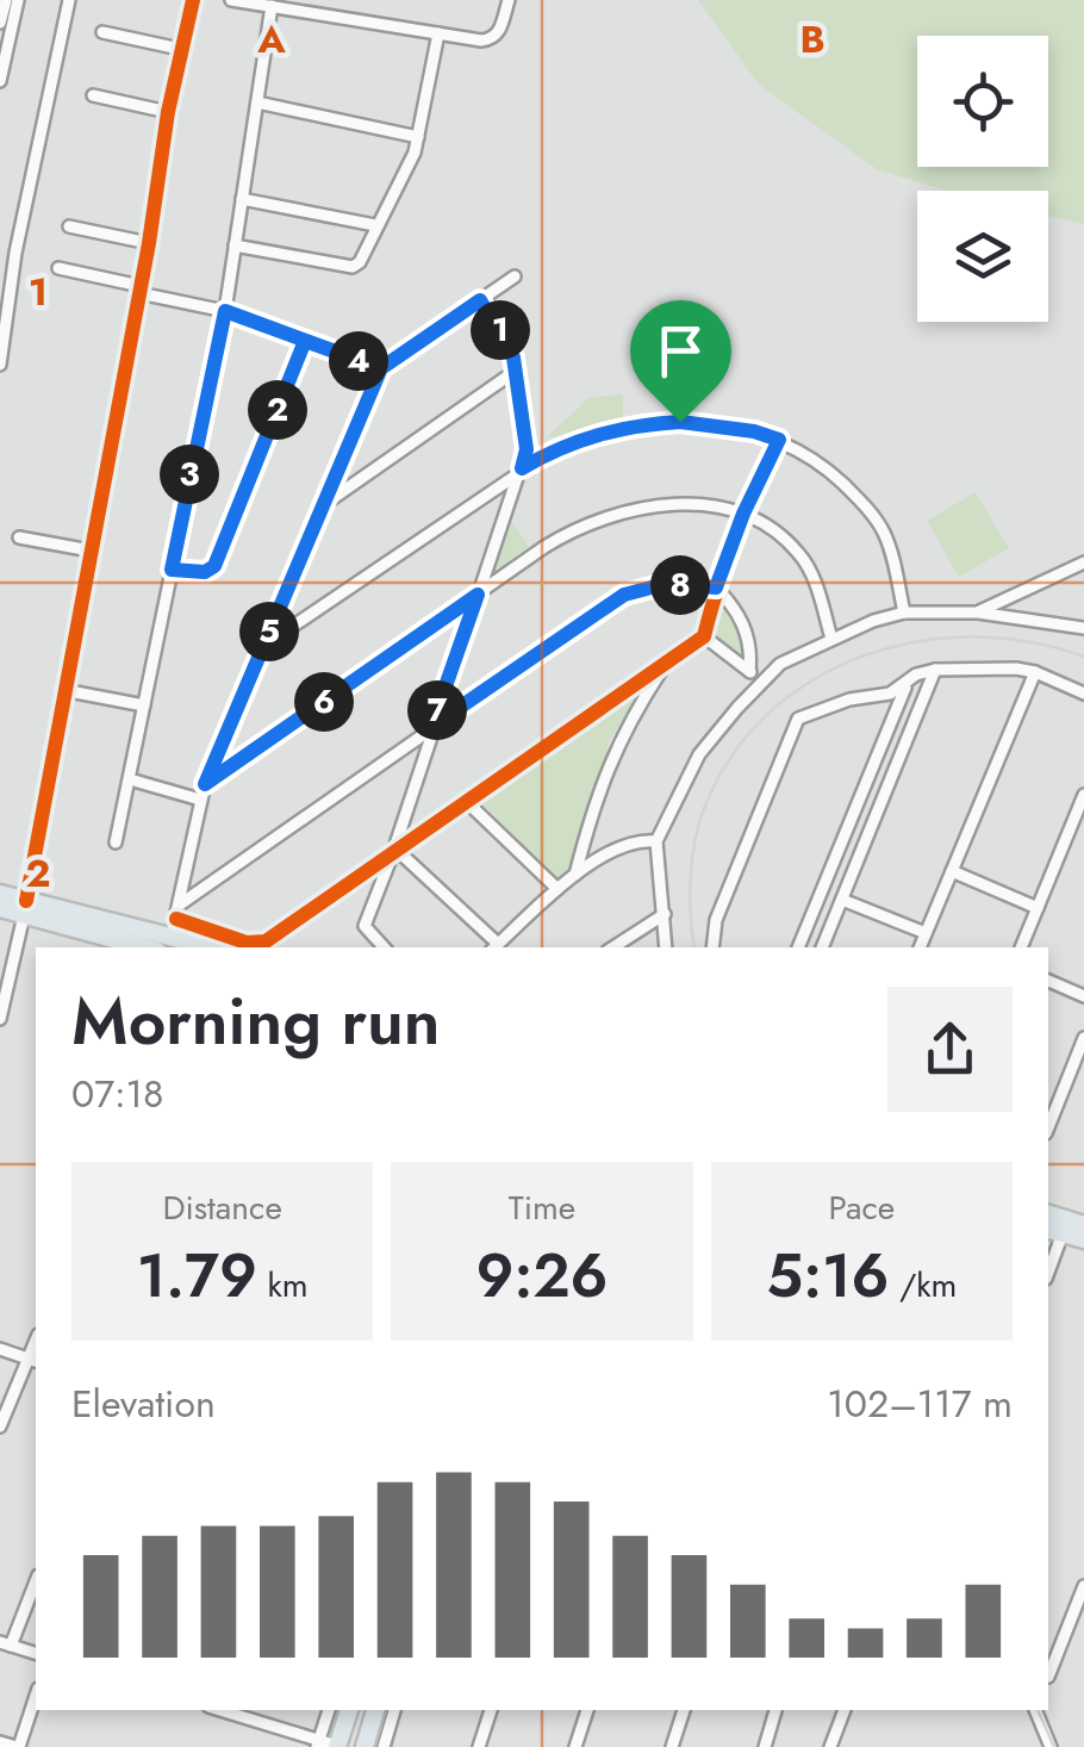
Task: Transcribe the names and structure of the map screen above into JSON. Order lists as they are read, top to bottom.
{
  "page": {
    "pins": [
      "1",
      "4",
      "2",
      "3",
      "8",
      "5",
      "6",
      "7"
    ],
    "heading": ["Morning run", "07:18"],
    "stats": [
      ["Distance", "1.79 km"],
      ["Time", "9:26"],
      ["Pace", "5:16 /km"]
    ],
    "chart": ["Elevation", "102–117 m"]
  },
  "grid": {
    "columns": ["A", "B"],
    "rows": ["1", "2"]
  }
}
